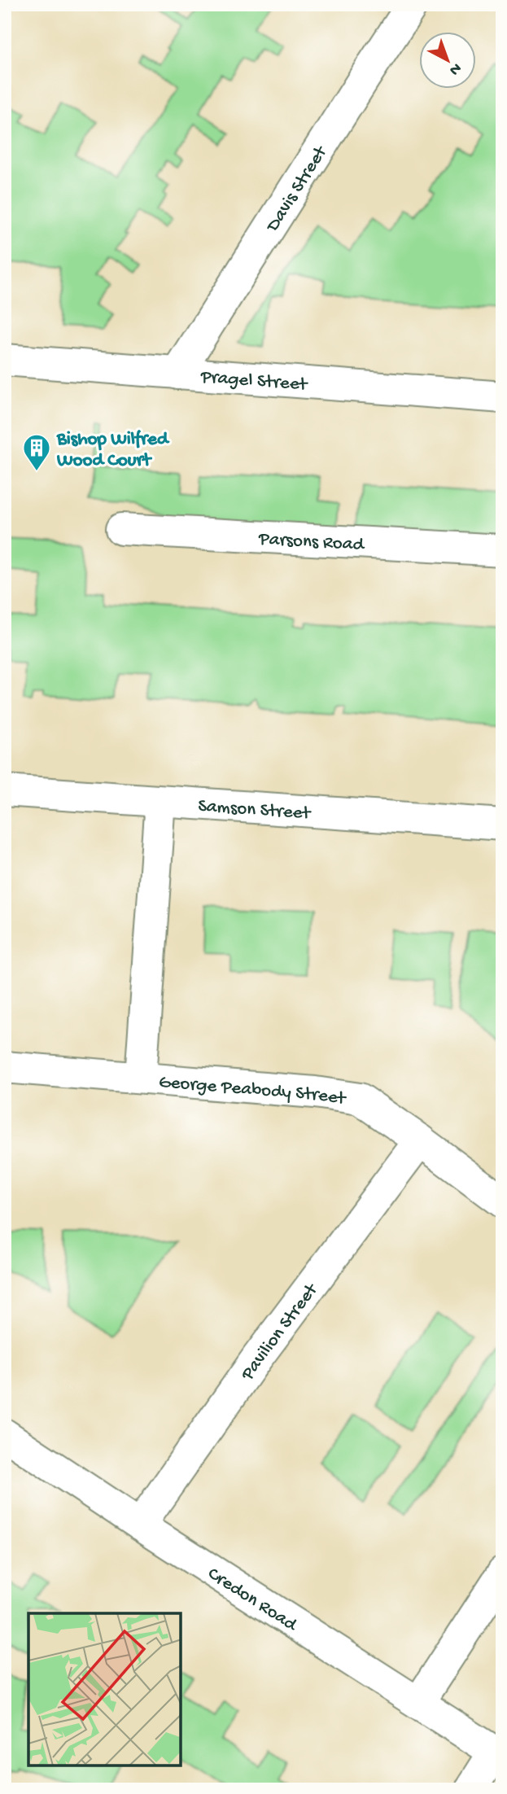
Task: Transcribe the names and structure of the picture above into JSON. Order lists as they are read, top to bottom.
{
  "streets": {
    "street": [
      "Davis Street",
      "Pragel Street",
      "Parsons Road",
      "Samson Street",
      "George Peabody Street",
      "Pavilion Street",
      "Credon Road"
    ]
  },
  "crossings": [
    ["Davis Street", "Pragel Street"],
    ["George Peabody Street", "Pavilion Street"],
    ["Pavilion Street", "Credon Road"]
  ],
  "places": {
    "building": ["Bishop Wilfred Wood Court"]
  },
  "north": "bottom right"
}
